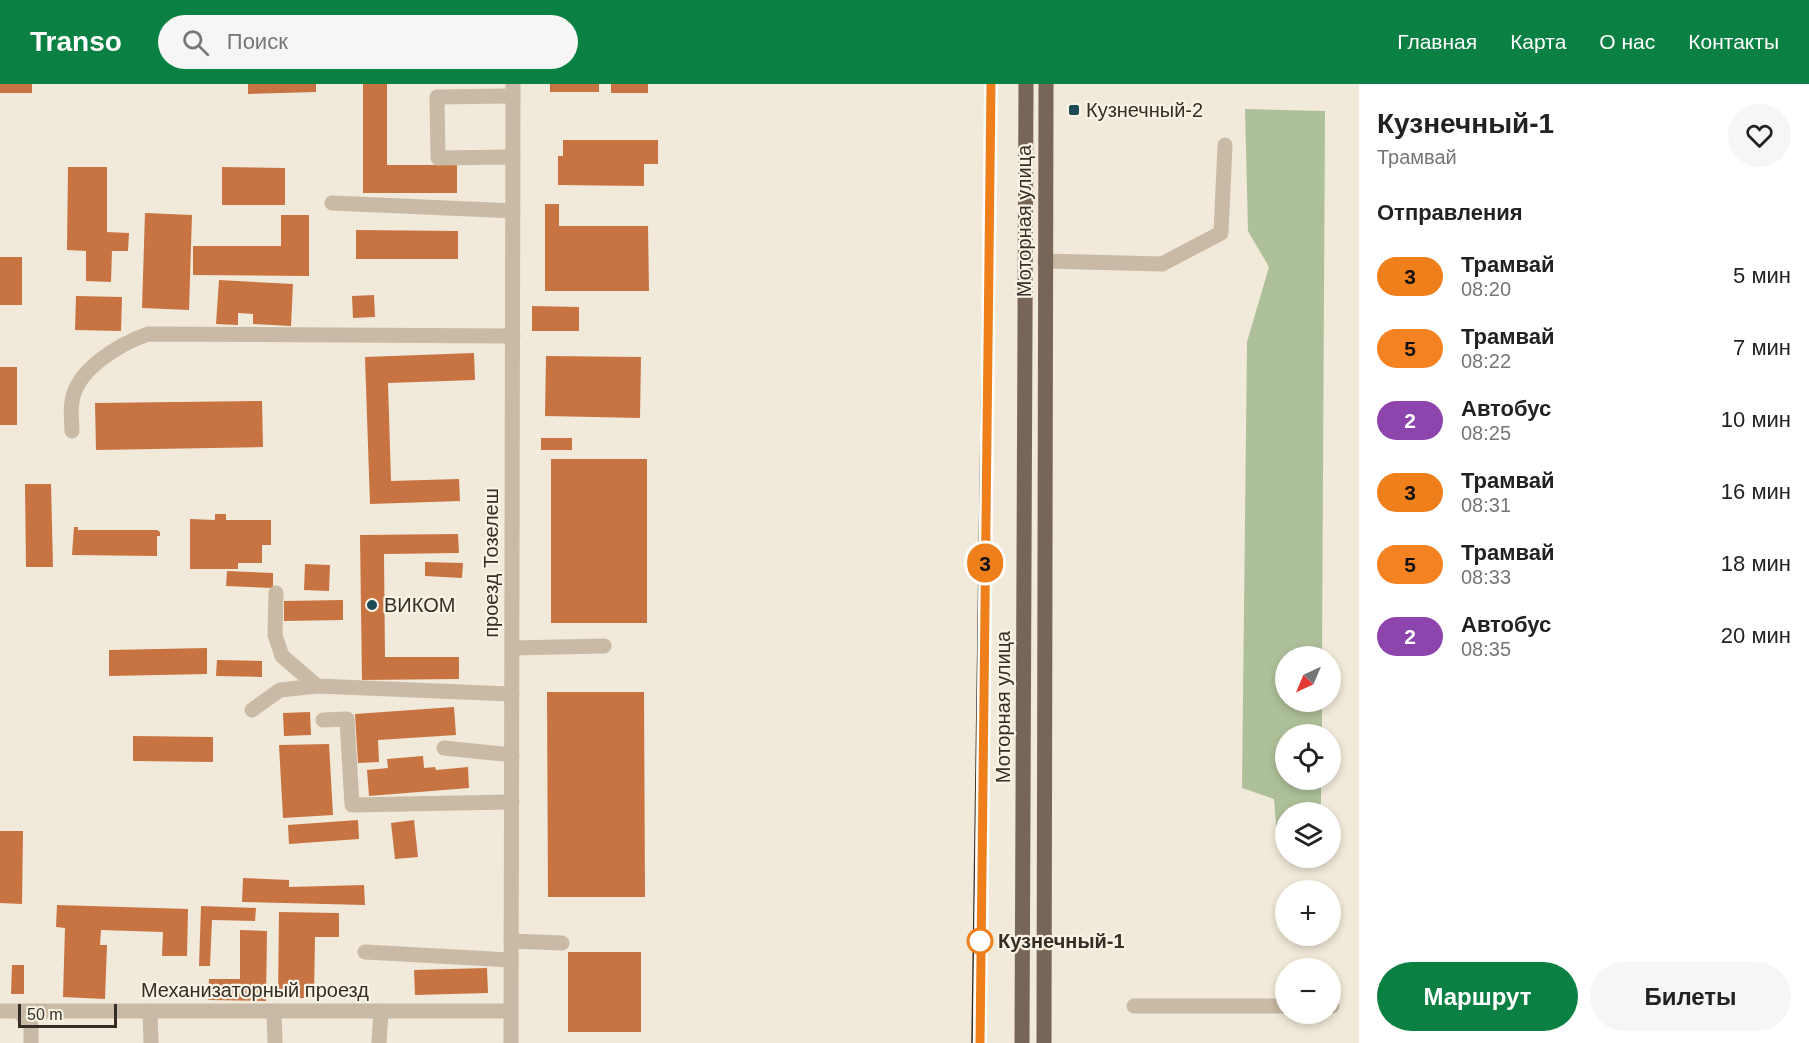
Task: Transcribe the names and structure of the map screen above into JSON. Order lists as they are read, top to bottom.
{
  "streets": {
    "main road": ["Моторная улица"],
    "street": ["проезд Тозелеш", "Механизаторный проезд"]
  },
  "crossings": [
    ["проезд Тозелеш", "Механизаторный проезд"]
  ],
  "places": {
    "transit": ["Кузнечный-2"],
    "other": ["ВИКОМ", "Кузнечный-1"]
  },
  "lines": ["tram line 3"],
  "scale_bar": "50 m",
  "north": "bottom left",
  "page": {
    "header": "Transo",
    "search": "Поиск",
    "nav": [
      "Главная",
      "Карта",
      "О нас",
      "Контакты"
    ],
    "on_map": "3",
    "heading": [
      ["Кузнечный-1", "Трамвай"],
      "Отправления"
    ],
    "list": [
      {
        "mark": "3",
        "name": "Трамвай",
        "note": "08:20",
        "value": "5 мин"
      },
      {
        "mark": "5",
        "name": "Трамвай",
        "note": "08:22",
        "value": "7 мин"
      },
      {
        "mark": "2",
        "name": "Автобус",
        "note": "08:25",
        "value": "10 мин"
      },
      {
        "mark": "3",
        "name": "Трамвай",
        "note": "08:31",
        "value": "16 мин"
      },
      {
        "mark": "5",
        "name": "Трамвай",
        "note": "08:33",
        "value": "18 мин"
      },
      {
        "mark": "2",
        "name": "Автобус",
        "note": "08:35",
        "value": "20 мин"
      }
    ],
    "map_buttons": ["+", "−"],
    "buttons": ["Маршрут", "Билеты"],
    "scale": "50 m"
  }
}
